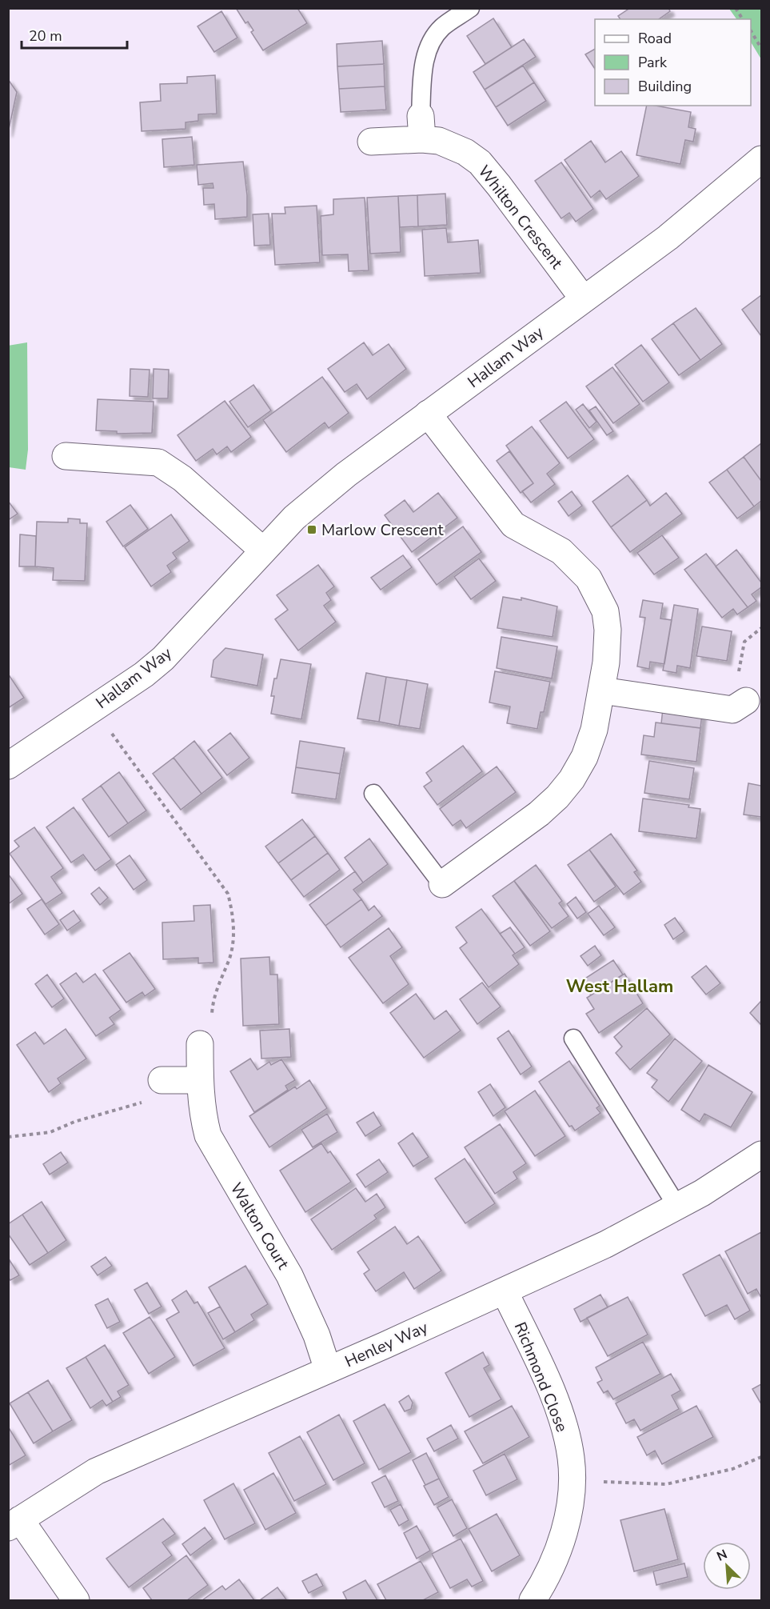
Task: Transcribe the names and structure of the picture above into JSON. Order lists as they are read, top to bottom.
{
  "streets": {
    "street": [
      "Whilton Crescent",
      "Hallam Way",
      "Walton Court",
      "Henley Way",
      "Richmond Close"
    ]
  },
  "crossings": [
    ["Whilton Crescent", "Hallam Way"],
    ["Walton Court", "Henley Way"],
    ["Henley Way", "Richmond Close"]
  ],
  "districts": ["West Hallam"],
  "places": {
    "transit": ["Marlow Crescent"]
  },
  "legend": ["Road", "Park", "Building"],
  "scale_bar": "20 m",
  "north": "top left"
}
